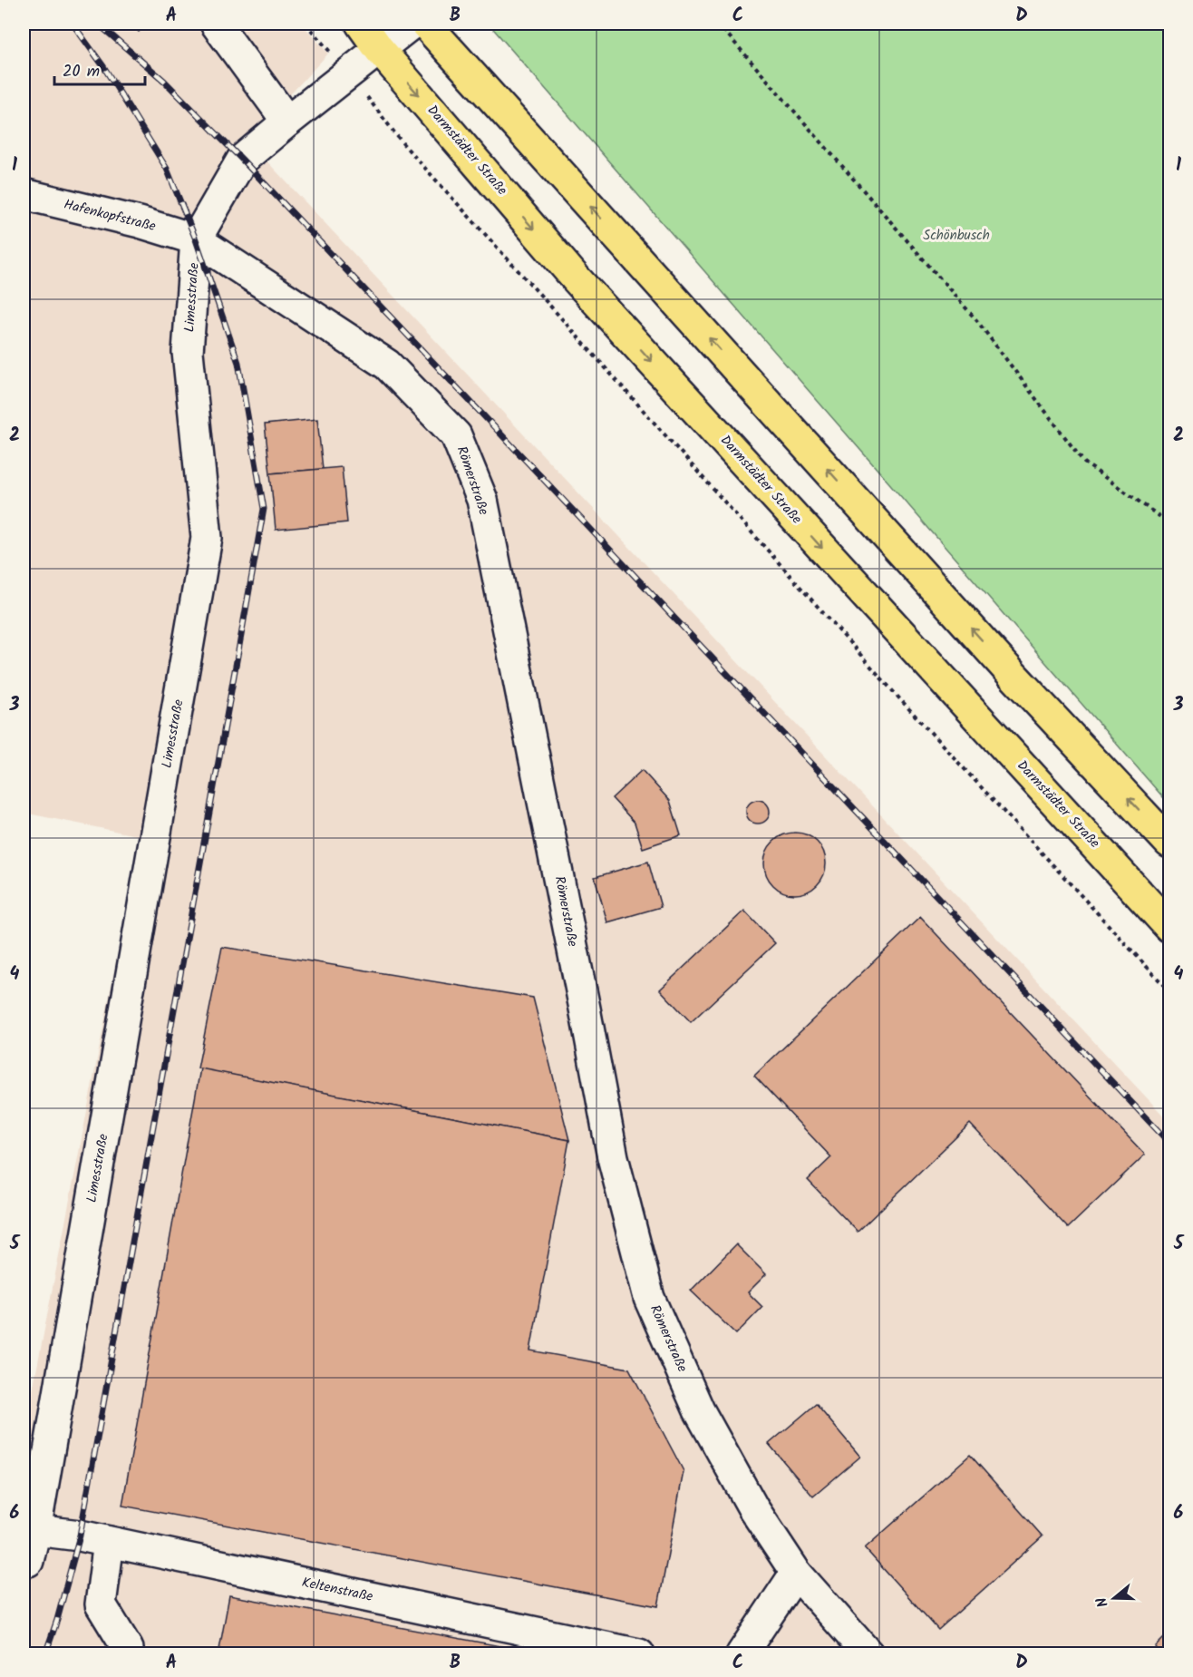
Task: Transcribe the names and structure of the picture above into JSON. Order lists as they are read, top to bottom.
{
  "streets": {
    "main road": ["Darmstädter Straße"],
    "street": [
      "Hafenkopfstraße",
      "Limesstraße",
      "Römerstraße",
      "Keltenstraße"
    ]
  },
  "crossings": [
    ["Darmstädter Straße", "Limesstraße"],
    ["Hafenkopfstraße", "Limesstraße"],
    ["Hafenkopfstraße", "Römerstraße"],
    ["Limesstraße", "Römerstraße"],
    ["Limesstraße", "Keltenstraße"]
  ],
  "parks": ["Schönbusch"],
  "scale_bar": "20 m",
  "north": "left",
  "grid": {
    "columns": [
      "A",
      "B",
      "C",
      "D"
    ],
    "rows": [
      "1",
      "2",
      "3",
      "4",
      "5",
      "6"
    ]
  }
}
